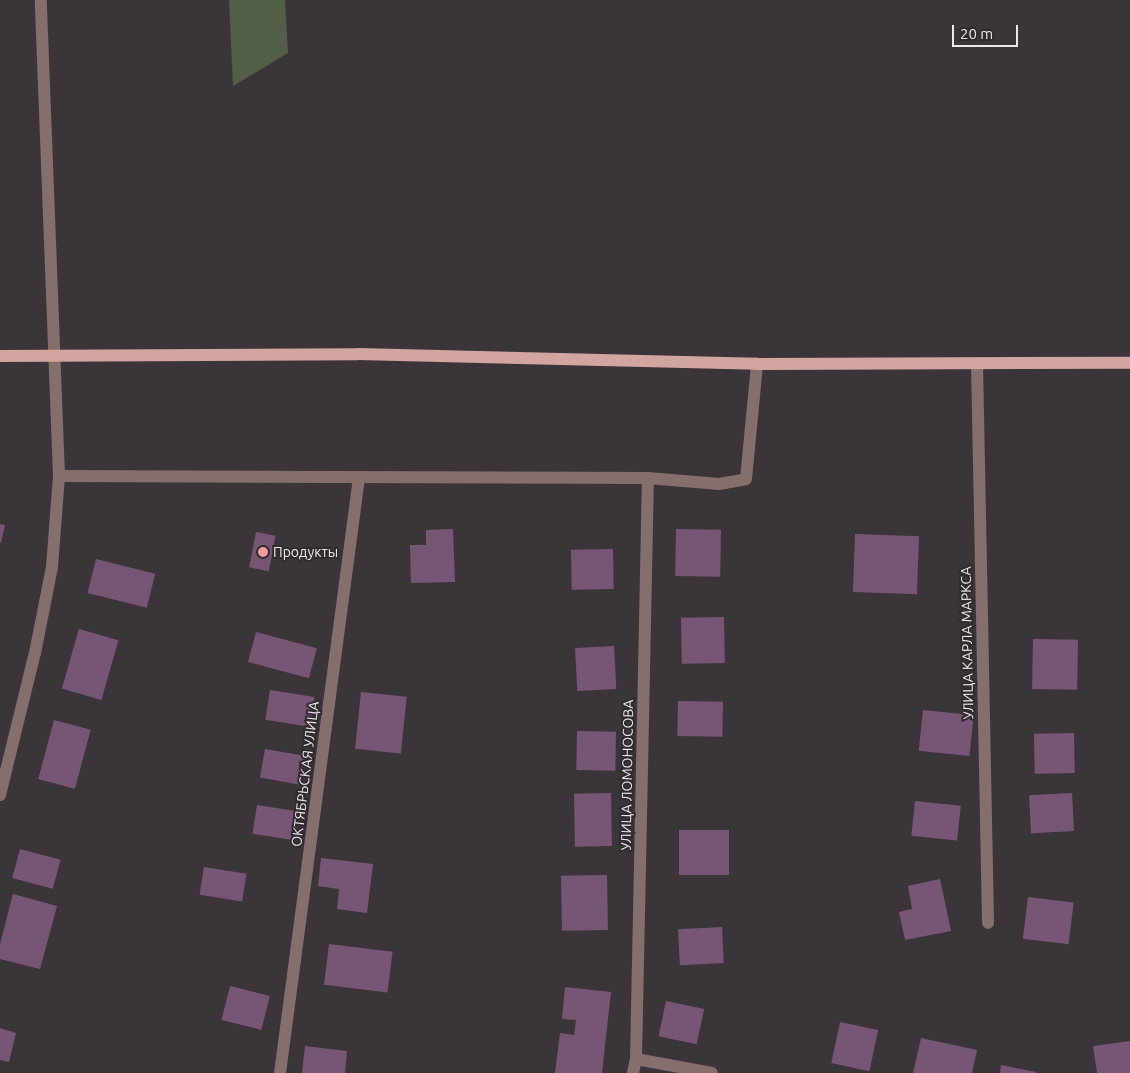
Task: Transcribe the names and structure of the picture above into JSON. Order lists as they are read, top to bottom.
{
  "streets": {
    "street": ["УЛИЦА КАРЛА МАРКСА", "ОКТЯБРЬСКАЯ УЛИЦА", "УЛИЦА ЛОМОНОСОВА"]
  },
  "places": ["Продукты"],
  "scale_bar": "20 m"
}
